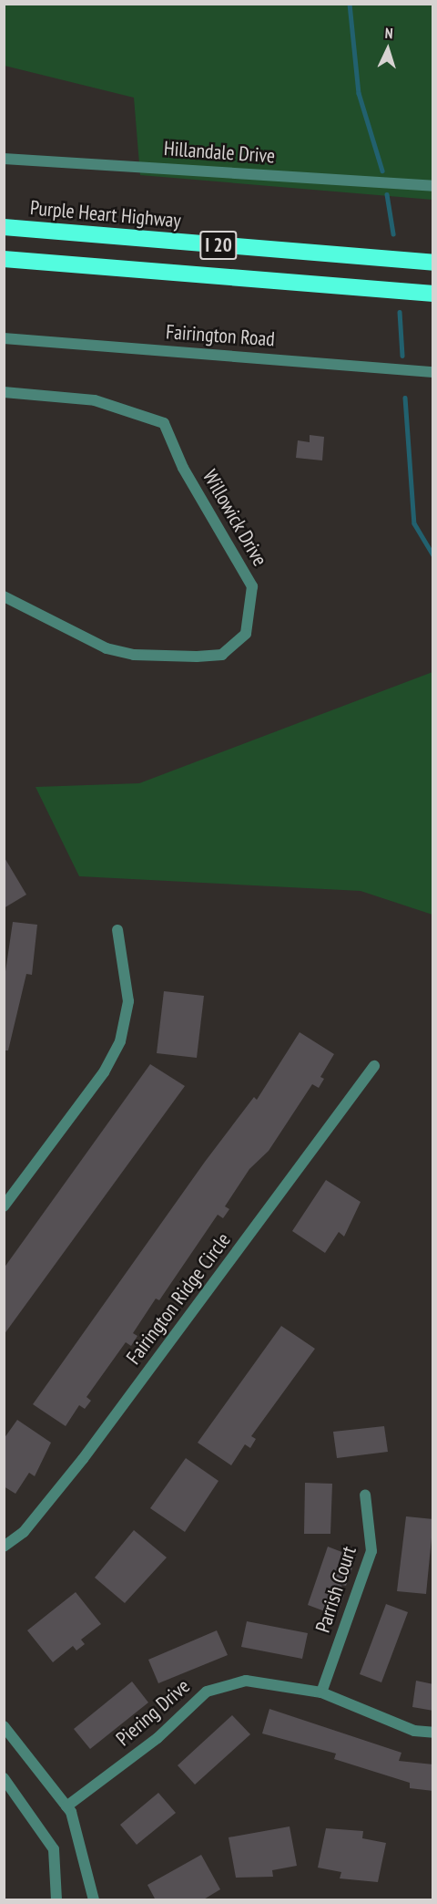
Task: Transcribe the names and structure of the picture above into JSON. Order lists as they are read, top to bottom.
{
  "streets": {
    "highway": ["Purple Heart Highway", "I 20"],
    "street": [
      "Hillandale Drive",
      "Fairington Road",
      "Willowick Drive",
      "Fairington Ridge Circle",
      "Parrish Court",
      "Piering Drive"
    ]
  },
  "crossings": [
    ["Parrish Court", "Piering Drive"]
  ],
  "north": "top"
}
